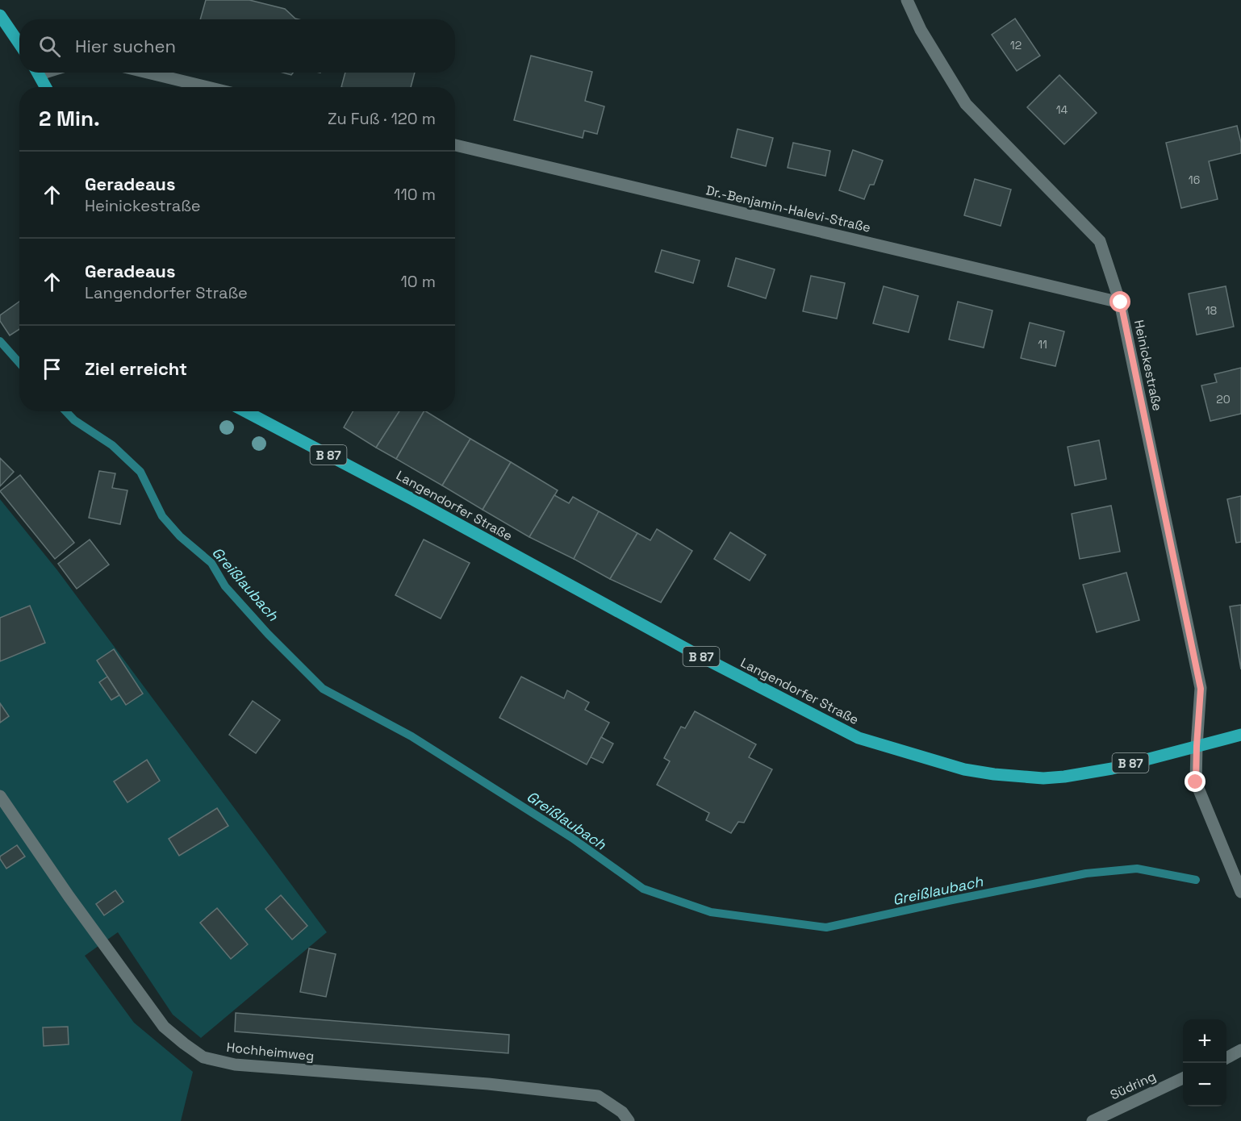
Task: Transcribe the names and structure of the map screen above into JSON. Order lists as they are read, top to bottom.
{
  "streets": {
    "main road": ["B 87", "Langendorfer Straße"],
    "street": [
      "Dr.-Benjamin-Halevi-Straße",
      "Heinickestraße",
      "Hochheimweg",
      "Südring"
    ]
  },
  "crossings": [
    ["Dr.-Benjamin-Halevi-Straße", "Heinickestraße"],
    ["Heinickestraße", "B 87"],
    ["Heinickestraße", "Langendorfer Straße"],
    ["B 87", "Langendorfer Straße"]
  ],
  "water": ["Greißlaubach"],
  "house_numbers": [
    "12",
    "14",
    "16",
    "18",
    "11",
    "20"
  ],
  "page": {
    "search": "Hier suchen",
    "heading": ["2 Min.", "Zu Fuß · 120 m"],
    "list": [
      ["Geradeaus", "Heinickestraße", "110 m"],
      ["Geradeaus", "Langendorfer Straße", "10 m"],
      "Ziel erreicht"
    ],
    "map_buttons": ["+", "−"]
  }
}
